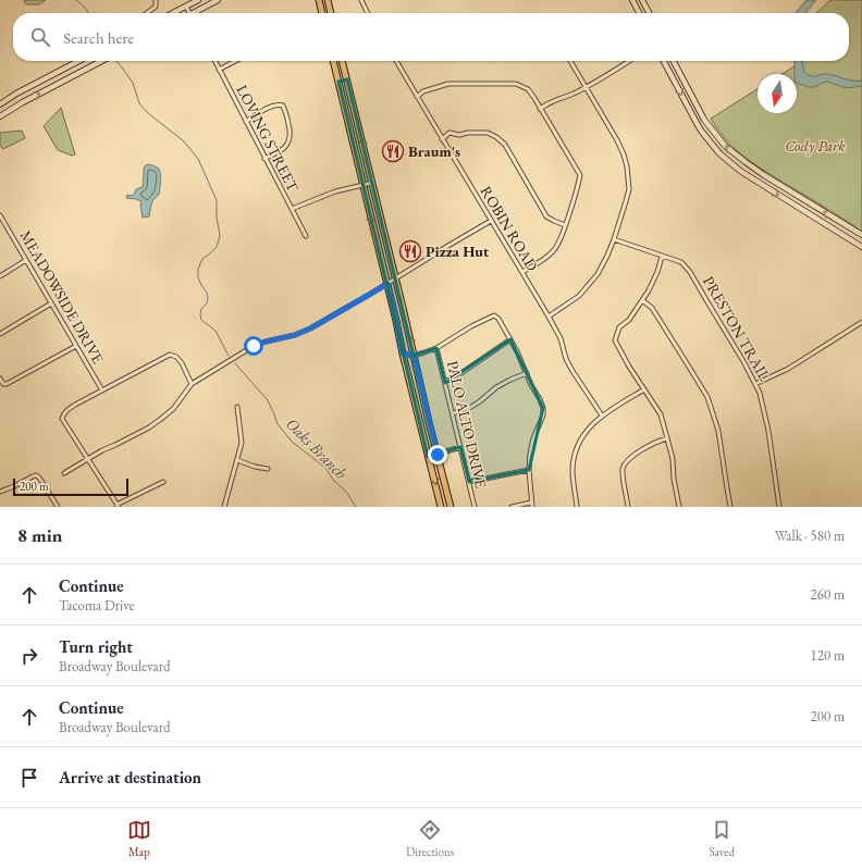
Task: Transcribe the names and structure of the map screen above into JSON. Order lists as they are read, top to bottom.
{
  "streets": {
    "street": [
      "LOVING STREET",
      "ROBIN ROAD",
      "MEADOWSIDE DRIVE",
      "PRESTON TRAIL",
      "PALO ALTO DRIVE"
    ]
  },
  "water": ["Oaks Branch"],
  "parks": ["Cody Park"],
  "places": {
    "restaurant": ["Braum's", "Pizza Hut"]
  },
  "scale_bar": "200 m",
  "north": "bottom",
  "page": {
    "search": "Search here",
    "scale": "200 m",
    "heading": ["8 min", "Walk · 580 m"],
    "list": [
      ["Continue", "Tacoma Drive", "260 m"],
      ["Turn right", "Broadway Boulevard", "120 m"],
      ["Continue", "Broadway Boulevard", "200 m"],
      "Arrive at destination"
    ],
    "nav": ["Map", "Directions", "Saved"]
  }
}
